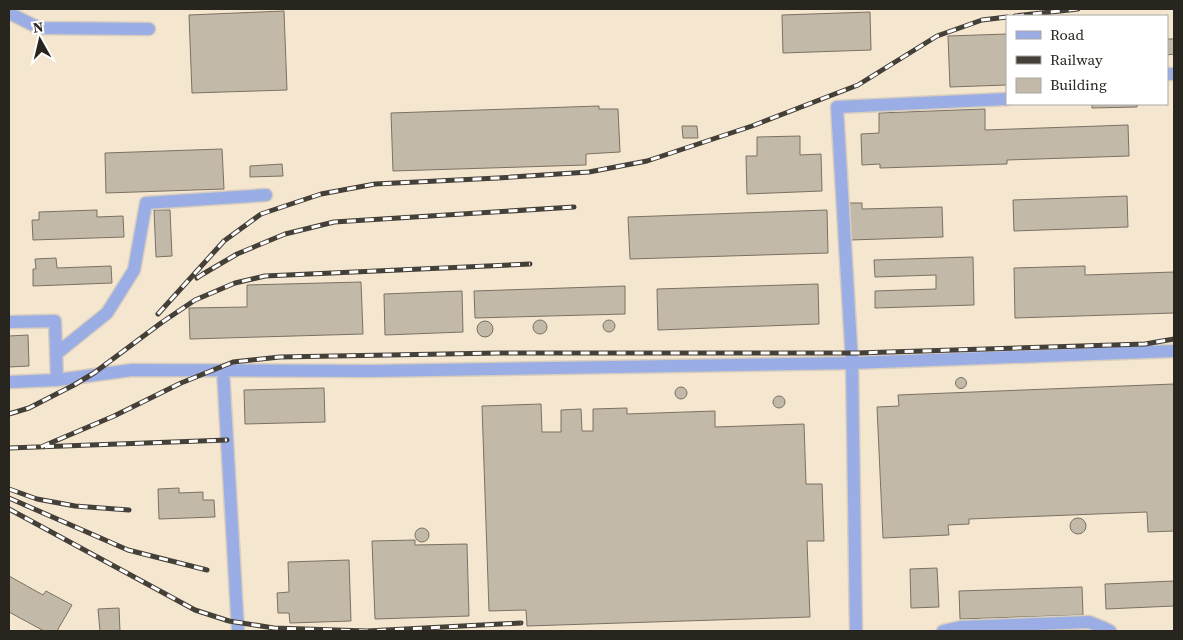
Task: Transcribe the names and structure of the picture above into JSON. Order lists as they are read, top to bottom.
{
  "legend": ["Road", "Railway", "Building"],
  "north": "top"
}
